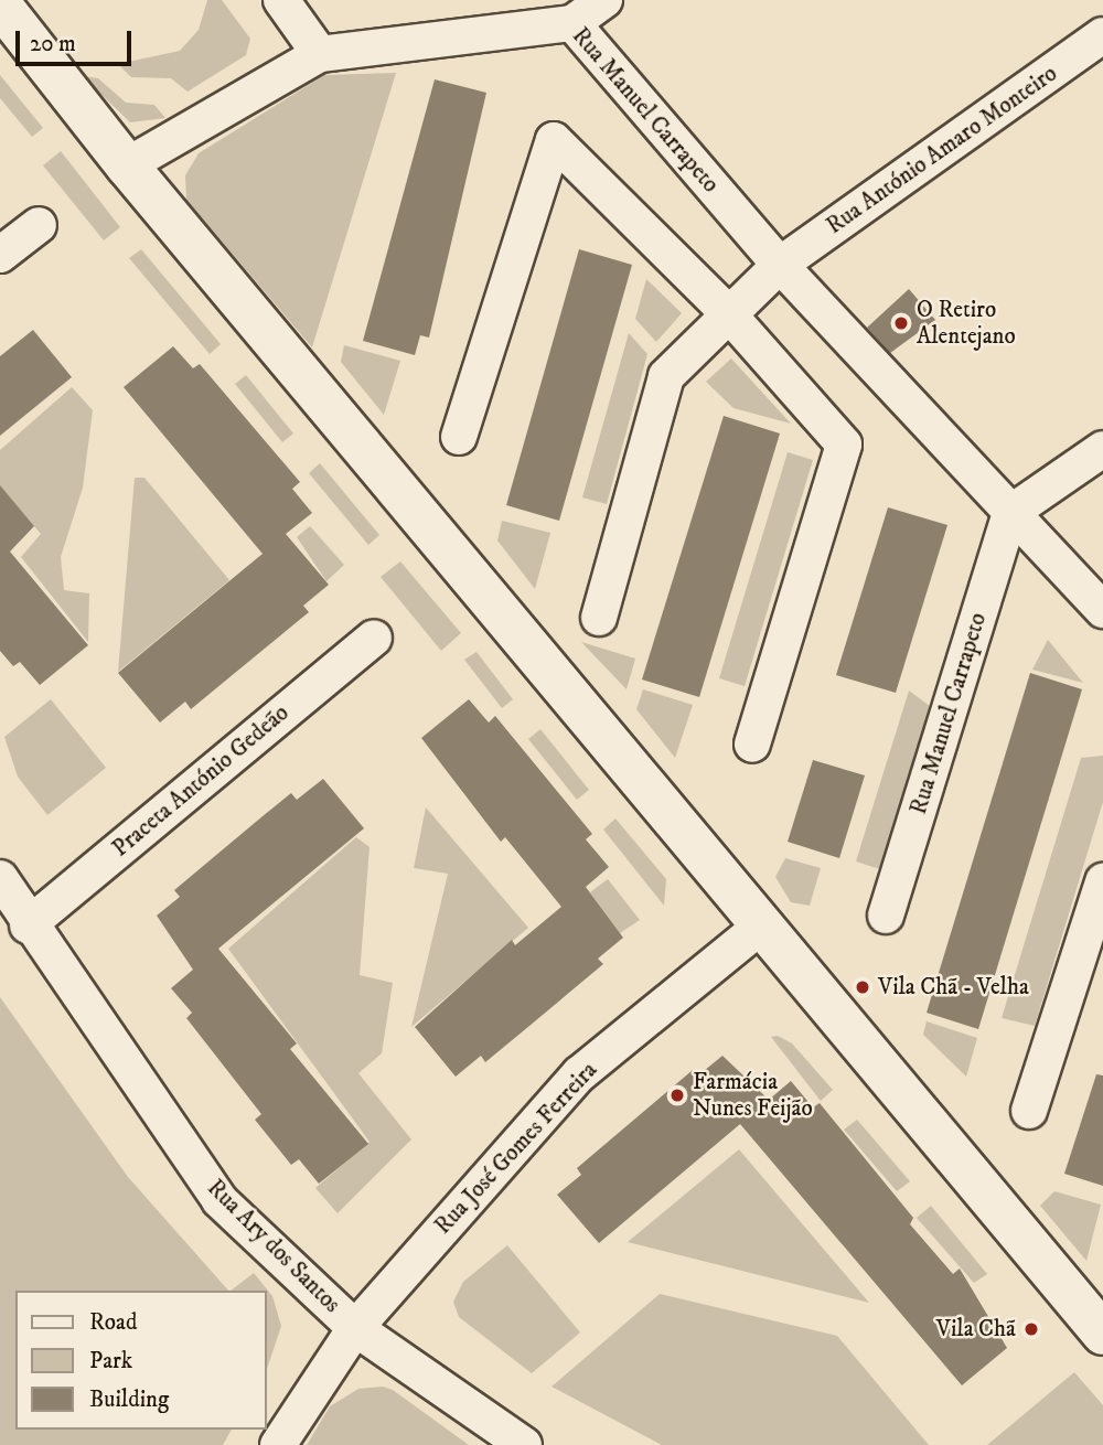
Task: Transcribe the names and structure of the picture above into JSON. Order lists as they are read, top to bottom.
{
  "streets": {
    "street": [
      "Rua Manuel Carrapeto",
      "Rua António Amaro Monteiro",
      "Praceta António Gedeão",
      "Rua José Gomes Ferreira",
      "Rua Ary dos Santos"
    ]
  },
  "crossings": [
    ["Rua Manuel Carrapeto", "Rua António Amaro Monteiro"],
    ["Praceta António Gedeão", "Rua Ary dos Santos"],
    ["Rua José Gomes Ferreira", "Rua Ary dos Santos"]
  ],
  "places": [
    "O Retiro Alentejano",
    "Vila Chã - Velha",
    "Farmácia Nunes Feijão",
    "Vila Chã"
  ],
  "legend": ["Road", "Park", "Building"],
  "scale_bar": "20 m"
}
